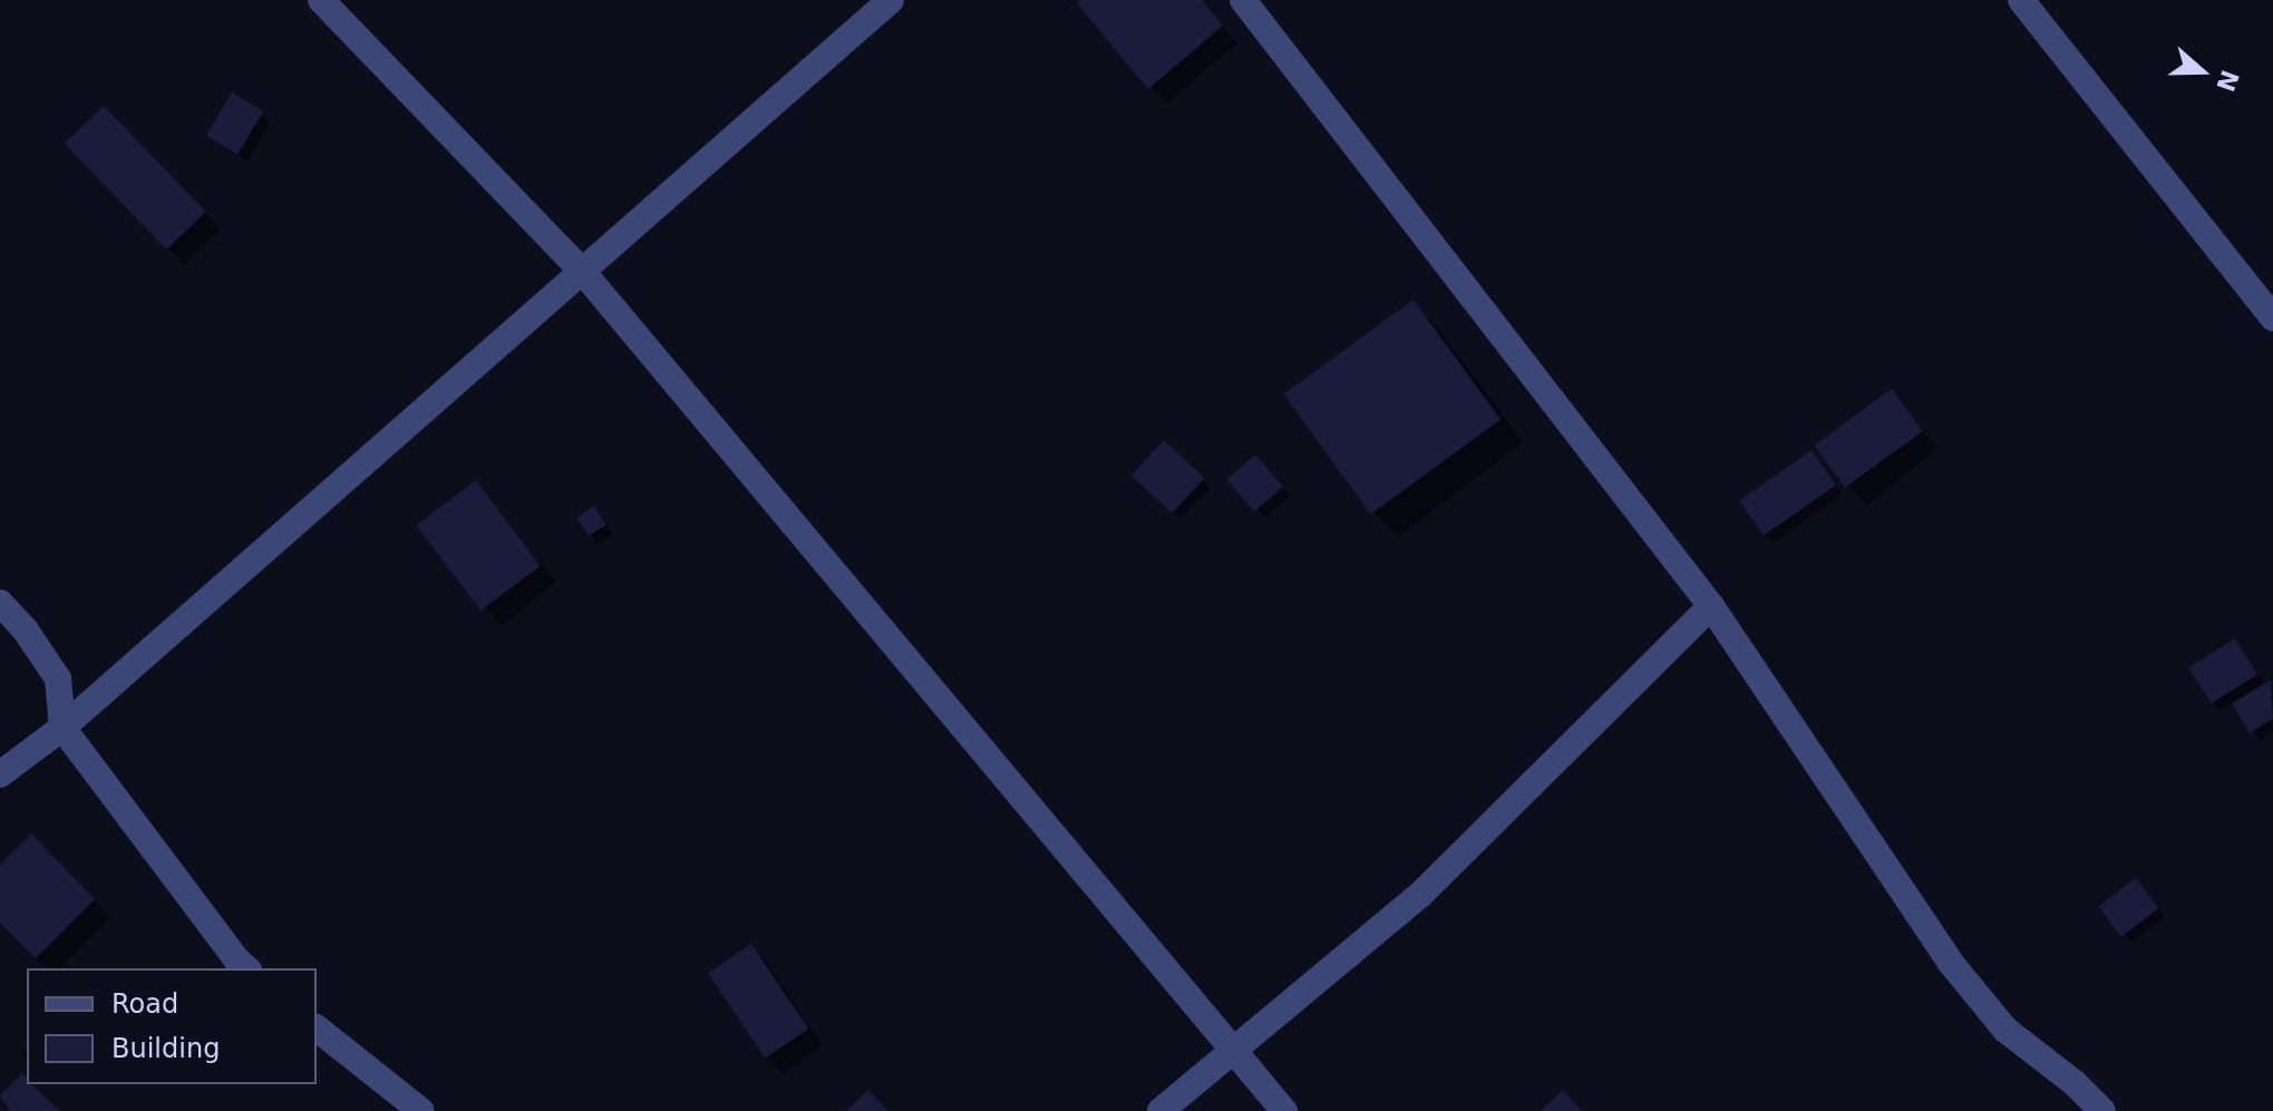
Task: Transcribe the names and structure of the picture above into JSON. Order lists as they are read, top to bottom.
{
  "legend": ["Road", "Building"],
  "north": "right"
}
